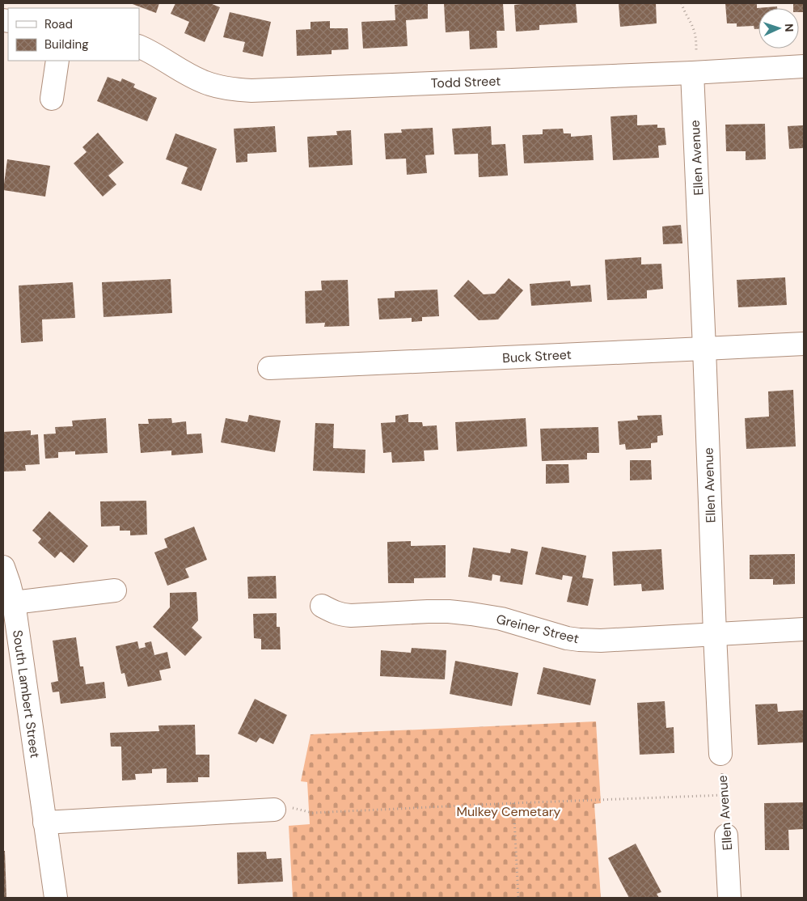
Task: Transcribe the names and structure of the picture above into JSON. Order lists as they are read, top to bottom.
{
  "streets": {
    "street": [
      "Todd Street",
      "Ellen Avenue",
      "Buck Street",
      "Greiner Street",
      "South Lambert Street"
    ]
  },
  "crossings": [
    ["Todd Street", "Ellen Avenue"],
    ["Ellen Avenue", "Buck Street"],
    ["Ellen Avenue", "Greiner Street"]
  ],
  "parks": ["Mulkey Cemetary"],
  "legend": ["Road", "Building"],
  "north": "right"
}
